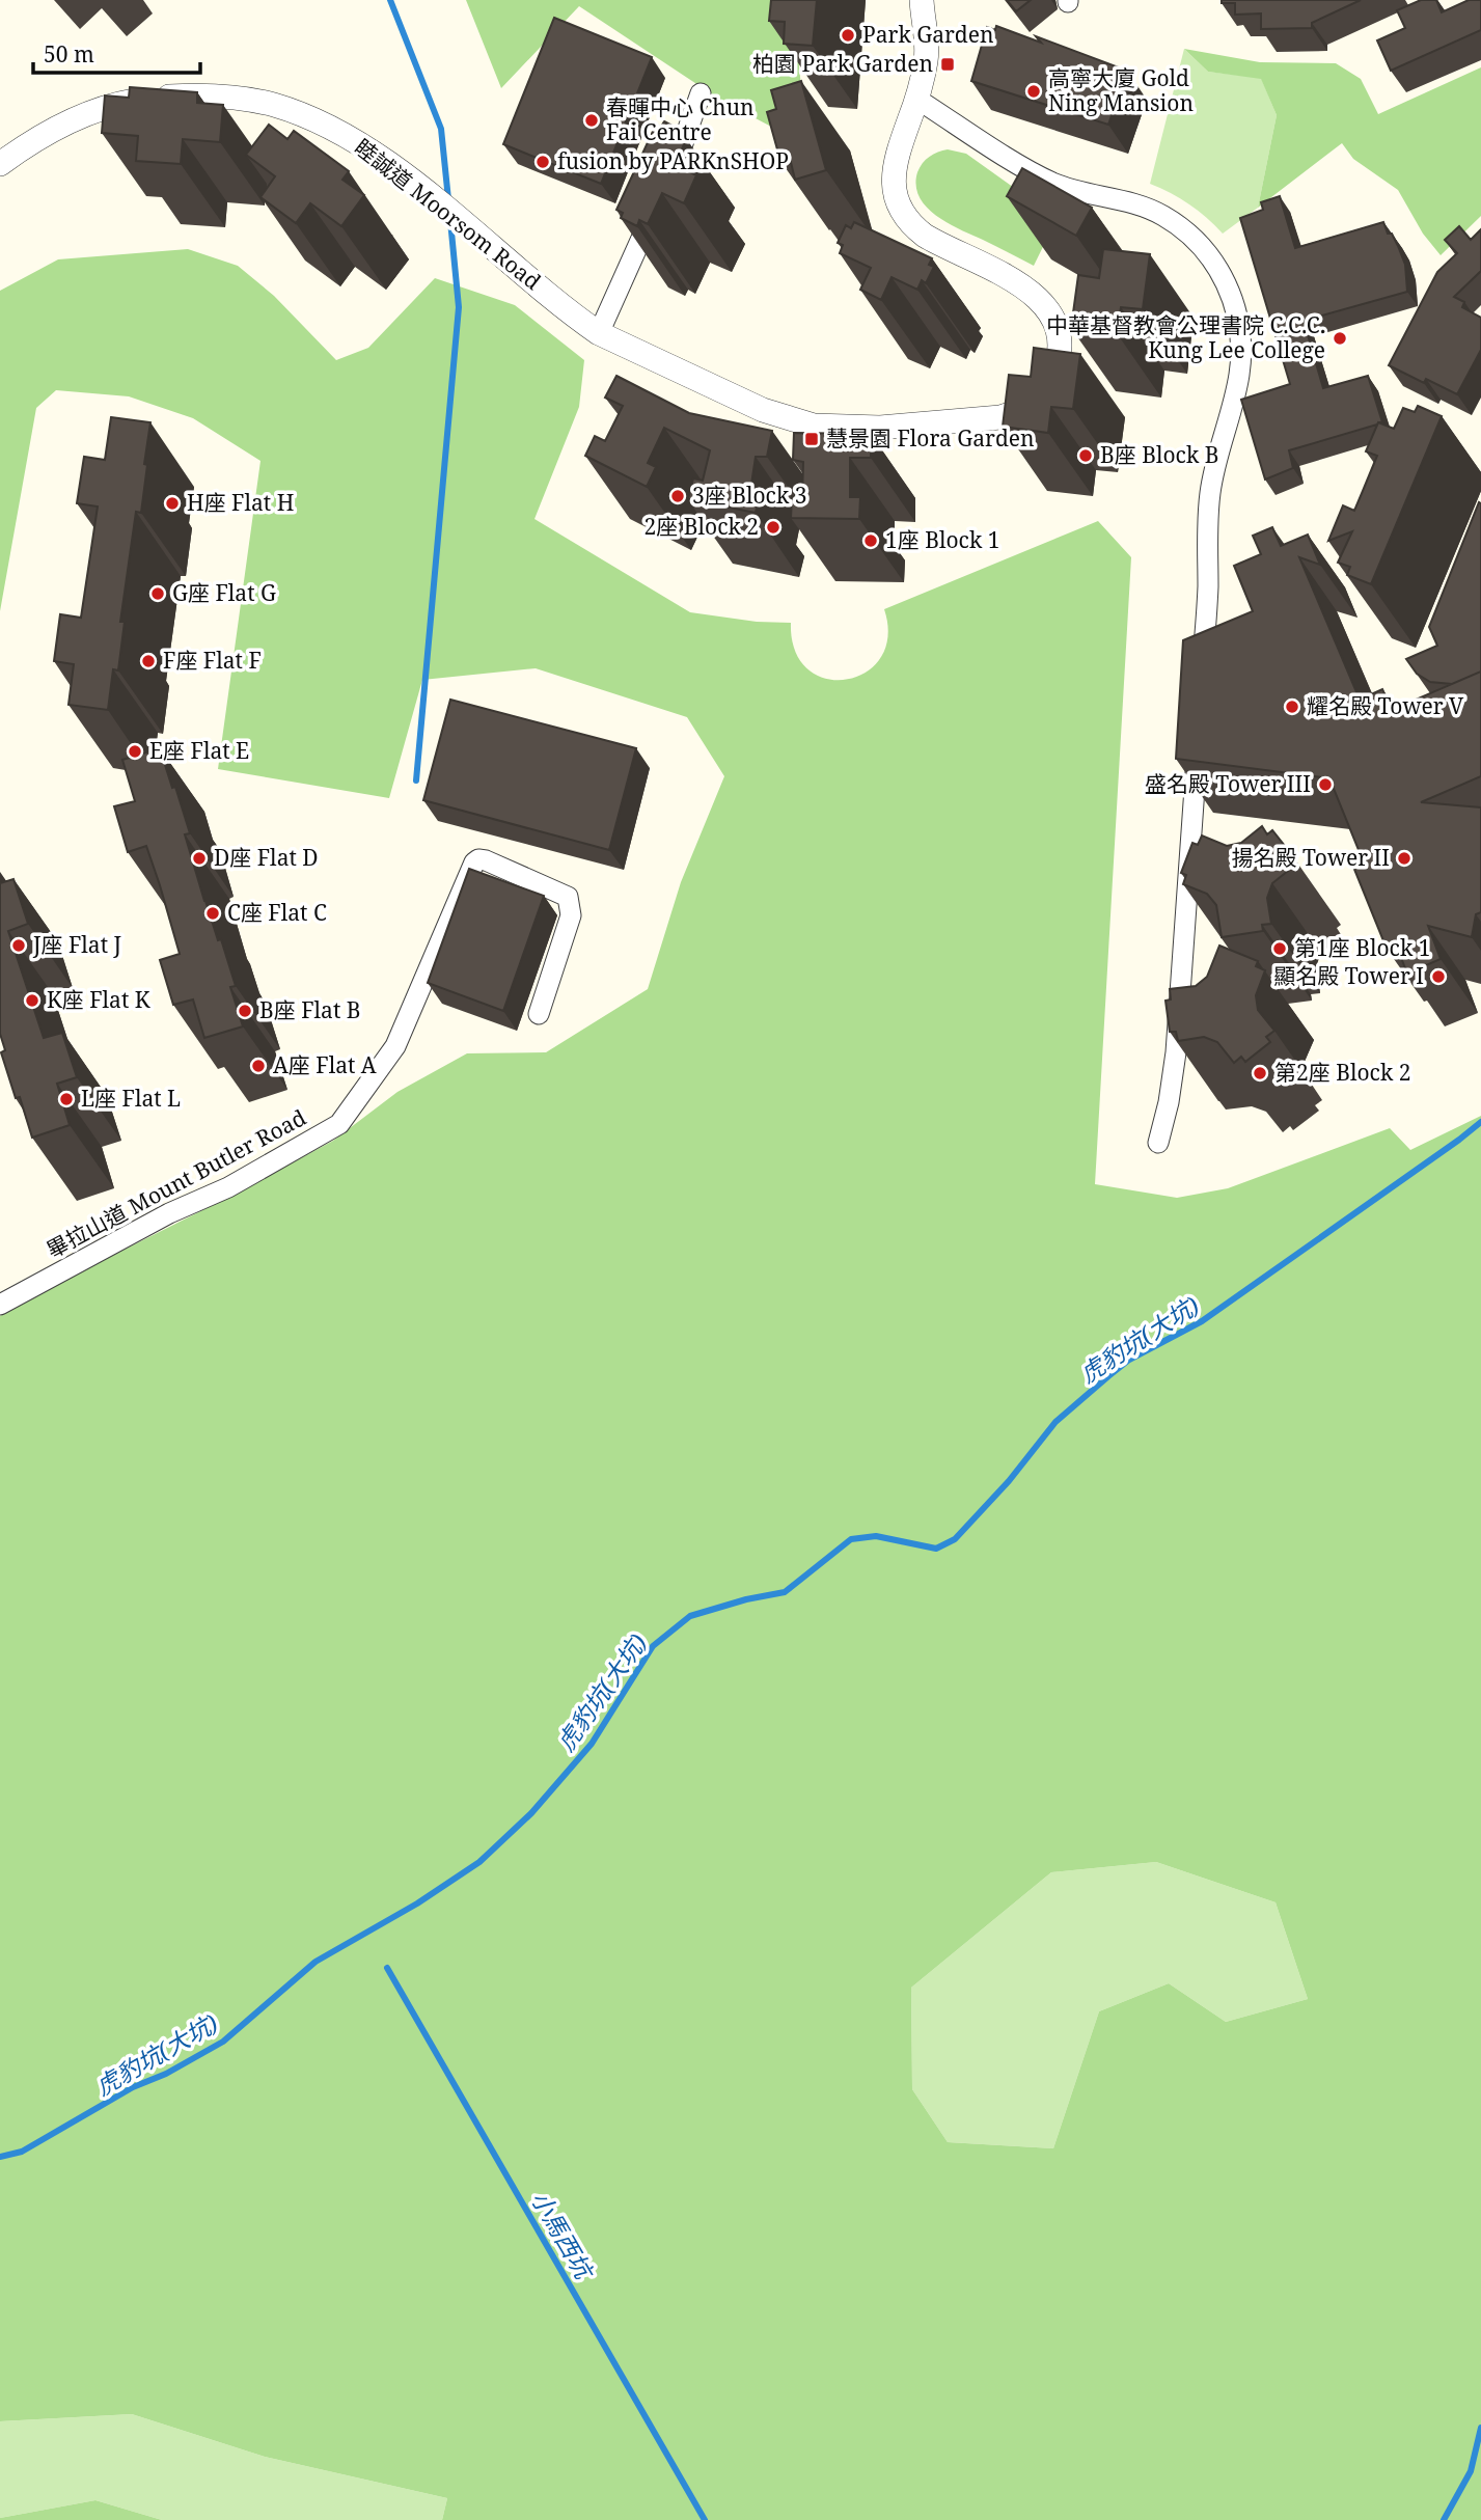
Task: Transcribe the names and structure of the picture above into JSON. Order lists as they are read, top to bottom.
{
  "streets": {
    "street": ["睦誠道 Moorsom Road", "畢拉山道 Mount Butler Road"]
  },
  "water": ["虎豹坑(大坑)", "小馬西坑"],
  "places": {
    "other": [
      "Park Garden",
      "高寧大廈 Gold Ning Mansion",
      "春暉中心 Chun Fai Centre",
      "fusion by PARKnSHOP",
      "中華基督教會公理書院 C.C.C. Kung Lee College",
      "B座 Block B",
      "3座 Block 3",
      "H座 Flat H",
      "2座 Block 2",
      "1座 Block 1",
      "G座 Flat G",
      "F座 Flat F",
      "耀名殿 Tower V",
      "E座 Flat E",
      "盛名殿 Tower III",
      "D座 Flat D",
      "揚名殿 Tower II",
      "C座 Flat C",
      "J座 Flat J",
      "第1座 Block 1",
      "顯名殿 Tower I",
      "K座 Flat K",
      "B座 Flat B",
      "A座 Flat A",
      "第2座 Block 2",
      "L座 Flat L"
    ],
    "transit": ["柏園 Park Garden", "慧景園 Flora Garden"]
  },
  "scale_bar": "50 m"
}
